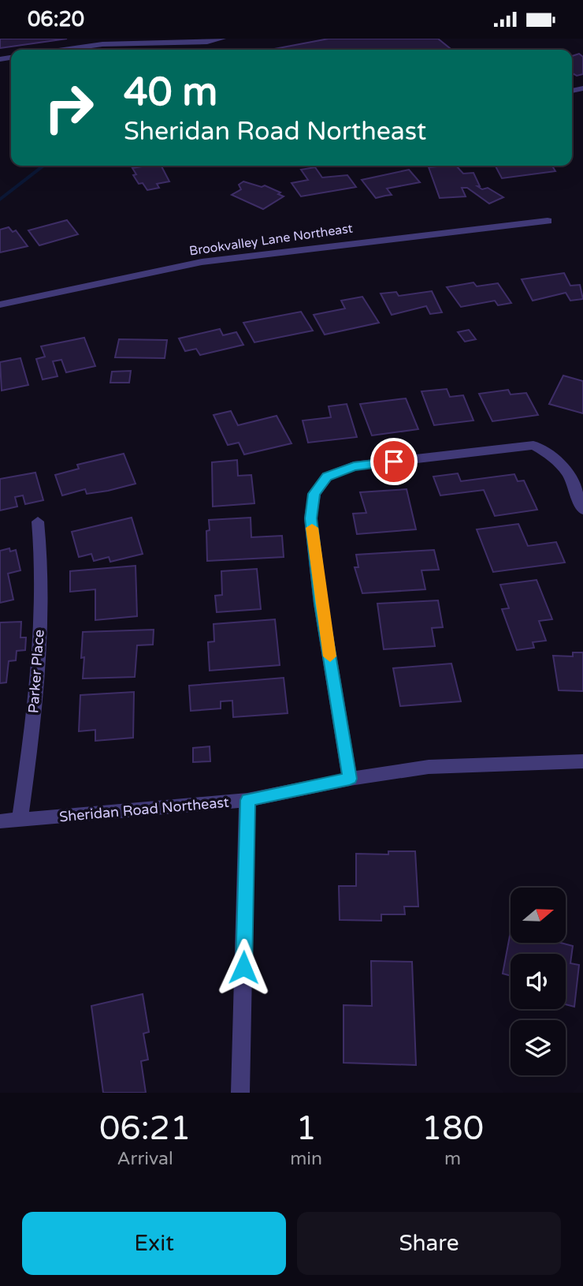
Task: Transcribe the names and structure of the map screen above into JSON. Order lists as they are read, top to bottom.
{
  "streets": {
    "street": ["Brookvalley Lane Northeast", "Parker Place", "Sheridan Road Northeast"]
  },
  "crossings": [
    ["Parker Place", "Sheridan Road Northeast"]
  ],
  "north": "right",
  "page": {
    "status": "06:20",
    "turn": ["40 m", "Sheridan Road Northeast"],
    "eta": [
      "06:21",
      "Arrival",
      "1",
      "min",
      "180",
      "m"
    ],
    "buttons": ["Exit", "Share"]
  }
}
